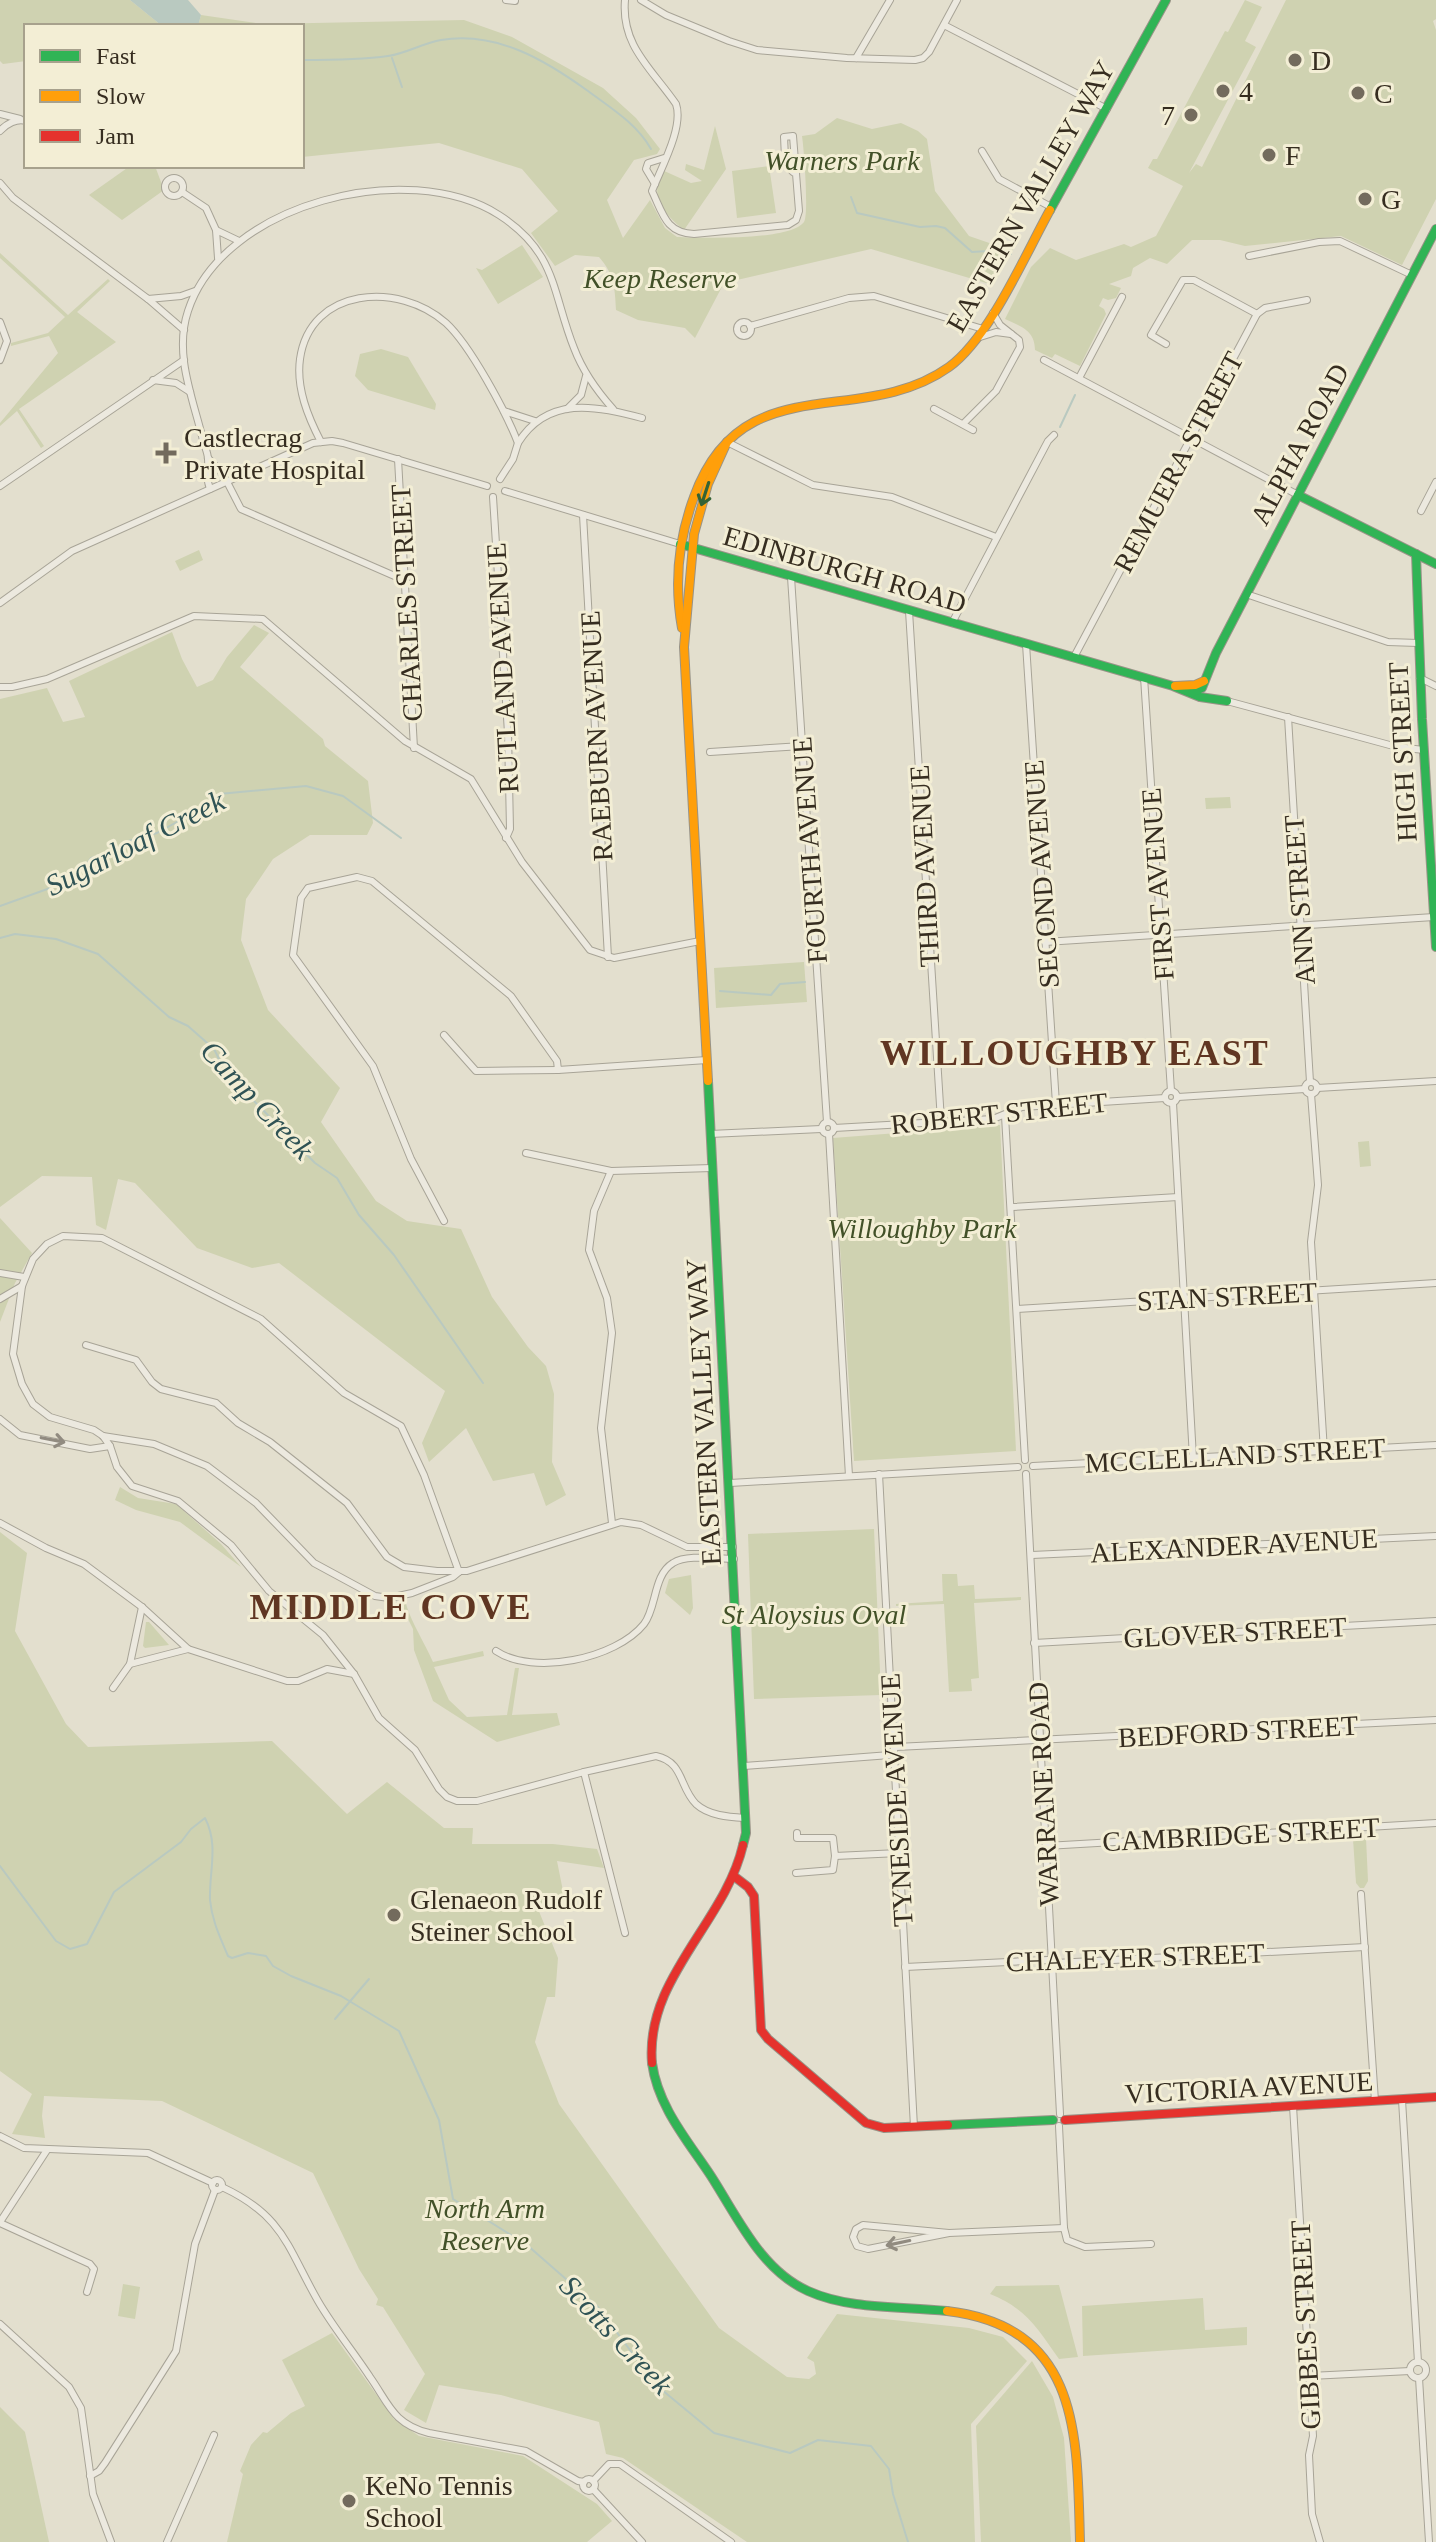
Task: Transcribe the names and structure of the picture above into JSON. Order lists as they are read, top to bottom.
{
  "streets": {
    "main road": [
      "EASTERN VALLEY WAY",
      "ALPHA ROAD",
      "EDINBURGH ROAD",
      "HIGH STREET",
      "VICTORIA AVENUE"
    ],
    "street": [
      "REMUERA STREET",
      "CHARLES STREET",
      "RUTLAND AVENUE",
      "RAEBURN AVENUE",
      "FOURTH AVENUE",
      "THIRD AVENUE",
      "SECOND AVENUE",
      "FIRST AVENUE",
      "ANN STREET",
      "ROBERT STREET",
      "STAN STREET",
      "MCCLELLAND STREET",
      "ALEXANDER AVENUE",
      "GLOVER STREET",
      "BEDFORD STREET",
      "WARRANE ROAD",
      "TYNESIDE AVENUE",
      "CAMBRIDGE STREET",
      "CHALEYER STREET",
      "GIBBES STREET"
    ]
  },
  "crossings": [
    ["EASTERN VALLEY WAY", "EDINBURGH ROAD"],
    ["EASTERN VALLEY WAY", "BEDFORD STREET"],
    ["EASTERN VALLEY WAY", "VICTORIA AVENUE"],
    ["ALPHA ROAD", "EDINBURGH ROAD"],
    ["REMUERA STREET", "EDINBURGH ROAD"],
    ["EDINBURGH ROAD", "RUTLAND AVENUE"],
    ["EDINBURGH ROAD", "RAEBURN AVENUE"],
    ["EDINBURGH ROAD", "FOURTH AVENUE"],
    ["EDINBURGH ROAD", "THIRD AVENUE"],
    ["EDINBURGH ROAD", "SECOND AVENUE"],
    ["EDINBURGH ROAD", "FIRST AVENUE"],
    ["THIRD AVENUE", "ROBERT STREET"],
    ["SECOND AVENUE", "ROBERT STREET"],
    ["MCCLELLAND STREET", "WARRANE ROAD"],
    ["ALEXANDER AVENUE", "WARRANE ROAD"],
    ["GLOVER STREET", "WARRANE ROAD"],
    ["BEDFORD STREET", "WARRANE ROAD"],
    ["BEDFORD STREET", "TYNESIDE AVENUE"],
    ["WARRANE ROAD", "CAMBRIDGE STREET"],
    ["WARRANE ROAD", "CHALEYER STREET"],
    ["WARRANE ROAD", "VICTORIA AVENUE"],
    ["TYNESIDE AVENUE", "CHALEYER STREET"],
    ["TYNESIDE AVENUE", "VICTORIA AVENUE"],
    ["VICTORIA AVENUE", "GIBBES STREET"]
  ],
  "districts": ["WILLOUGHBY EAST", "MIDDLE COVE"],
  "water": ["Sugarloaf Creek", "Camp Creek", "Scotts Creek"],
  "parks": [
    "Warners Park",
    "Keep Reserve",
    "Willoughby Park",
    "St Aloysius Oval",
    "North Arm Reserve"
  ],
  "places": {
    "other": [
      "D",
      "4",
      "C",
      "7",
      "F",
      "G",
      "Glenaeon Rudolf Steiner School",
      "KeNo Tennis School"
    ],
    "health": ["Castlecrag Private Hospital"]
  },
  "legend": ["Fast", "Slow", "Jam"]
}
